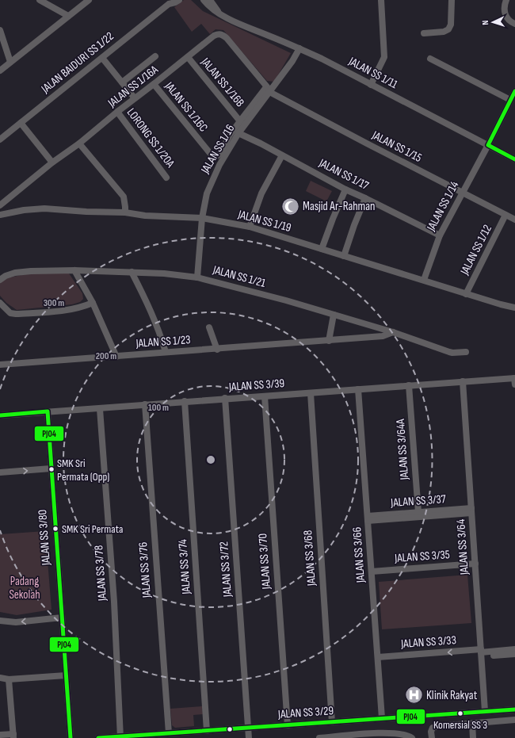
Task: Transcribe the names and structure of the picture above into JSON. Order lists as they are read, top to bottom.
{
  "streets": {
    "street": [
      "JALAN BAIDURI SS 1/22",
      "JALAN SS 1/11",
      "JALAN SS 1/16B",
      "JALAN SS 1/16A",
      "JALAN SS 1/16C",
      "LORONG SS 1/20A",
      "JALAN SS 1/15",
      "JALAN SS 1/16",
      "JALAN SS 1/17",
      "JALAN SS 1/14",
      "JALAN SS 1/19",
      "JALAN SS 1/12",
      "JALAN SS 1/21",
      "JALAN SS 1/23",
      "JALAN SS 3/39",
      "JALAN SS 3/64A",
      "JALAN SS 3/37",
      "JALAN SS 3/80",
      "JALAN SS 3/64",
      "JALAN SS 3/66",
      "JALAN SS 3/35",
      "JALAN SS 3/68",
      "JALAN SS 3/70",
      "JALAN SS 3/74",
      "JALAN SS 3/72",
      "JALAN SS 3/76",
      "JALAN SS 3/78",
      "JALAN SS 3/33",
      "JALAN SS 3/29"
    ]
  },
  "crossings": [
    ["JALAN SS 1/11", "JALAN SS 1/16"],
    ["JALAN SS 1/11", "JALAN SS 1/14"],
    ["JALAN SS 1/16B", "JALAN SS 1/16A"],
    ["JALAN SS 1/16B", "JALAN SS 1/16"],
    ["JALAN SS 1/16A", "JALAN SS 1/16C"],
    ["JALAN SS 1/16A", "LORONG SS 1/20A"],
    ["JALAN SS 1/16A", "JALAN SS 1/15"],
    ["JALAN SS 1/16A", "JALAN SS 1/16"],
    ["JALAN SS 1/16C", "JALAN SS 1/16"],
    ["JALAN SS 1/15", "JALAN SS 1/16"],
    ["JALAN SS 1/15", "JALAN SS 1/14"],
    ["JALAN SS 1/15", "JALAN SS 1/12"],
    ["JALAN SS 1/16", "JALAN SS 1/17"],
    ["JALAN SS 1/16", "JALAN SS 1/19"],
    ["JALAN SS 1/16", "JALAN SS 1/21"],
    ["JALAN SS 1/17", "JALAN SS 1/14"],
    ["JALAN SS 1/14", "JALAN SS 1/19"],
    ["JALAN SS 1/19", "JALAN SS 1/12"],
    ["JALAN SS 1/21", "JALAN SS 1/23"],
    ["JALAN SS 3/39", "JALAN SS 3/64A"],
    ["JALAN SS 3/39", "JALAN SS 3/80"],
    ["JALAN SS 3/39", "JALAN SS 3/64"],
    ["JALAN SS 3/39", "JALAN SS 3/66"],
    ["JALAN SS 3/39", "JALAN SS 3/68"],
    ["JALAN SS 3/39", "JALAN SS 3/70"],
    ["JALAN SS 3/39", "JALAN SS 3/74"],
    ["JALAN SS 3/39", "JALAN SS 3/72"],
    ["JALAN SS 3/39", "JALAN SS 3/76"],
    ["JALAN SS 3/39", "JALAN SS 3/78"],
    ["JALAN SS 3/64A", "JALAN SS 3/37"],
    ["JALAN SS 3/37", "JALAN SS 3/64"],
    ["JALAN SS 3/37", "JALAN SS 3/66"],
    ["JALAN SS 3/64", "JALAN SS 3/35"],
    ["JALAN SS 3/64", "JALAN SS 3/33"],
    ["JALAN SS 3/64", "JALAN SS 3/29"],
    ["JALAN SS 3/66", "JALAN SS 3/35"],
    ["JALAN SS 3/66", "JALAN SS 3/33"],
    ["JALAN SS 3/66", "JALAN SS 3/29"],
    ["JALAN SS 3/68", "JALAN SS 3/29"],
    ["JALAN SS 3/70", "JALAN SS 3/29"],
    ["JALAN SS 3/74", "JALAN SS 3/29"],
    ["JALAN SS 3/72", "JALAN SS 3/29"],
    ["JALAN SS 3/76", "JALAN SS 3/29"],
    ["JALAN SS 3/78", "JALAN SS 3/29"]
  ],
  "one_way": ["JALAN SS 3/33"],
  "parks": ["Padang Sekolah"],
  "places": {
    "mosque": ["Masjid Ar-Rahman"],
    "other": ["SMK Sri Permata (Opp)", "SMK Sri Permata", "Komersial SS 3"],
    "hospital": ["Klinik Rakyat"]
  },
  "lines": ["transit line PJ04"],
  "north": "left",
  "rings": ["300 m", "200 m", "100 m"]
}
